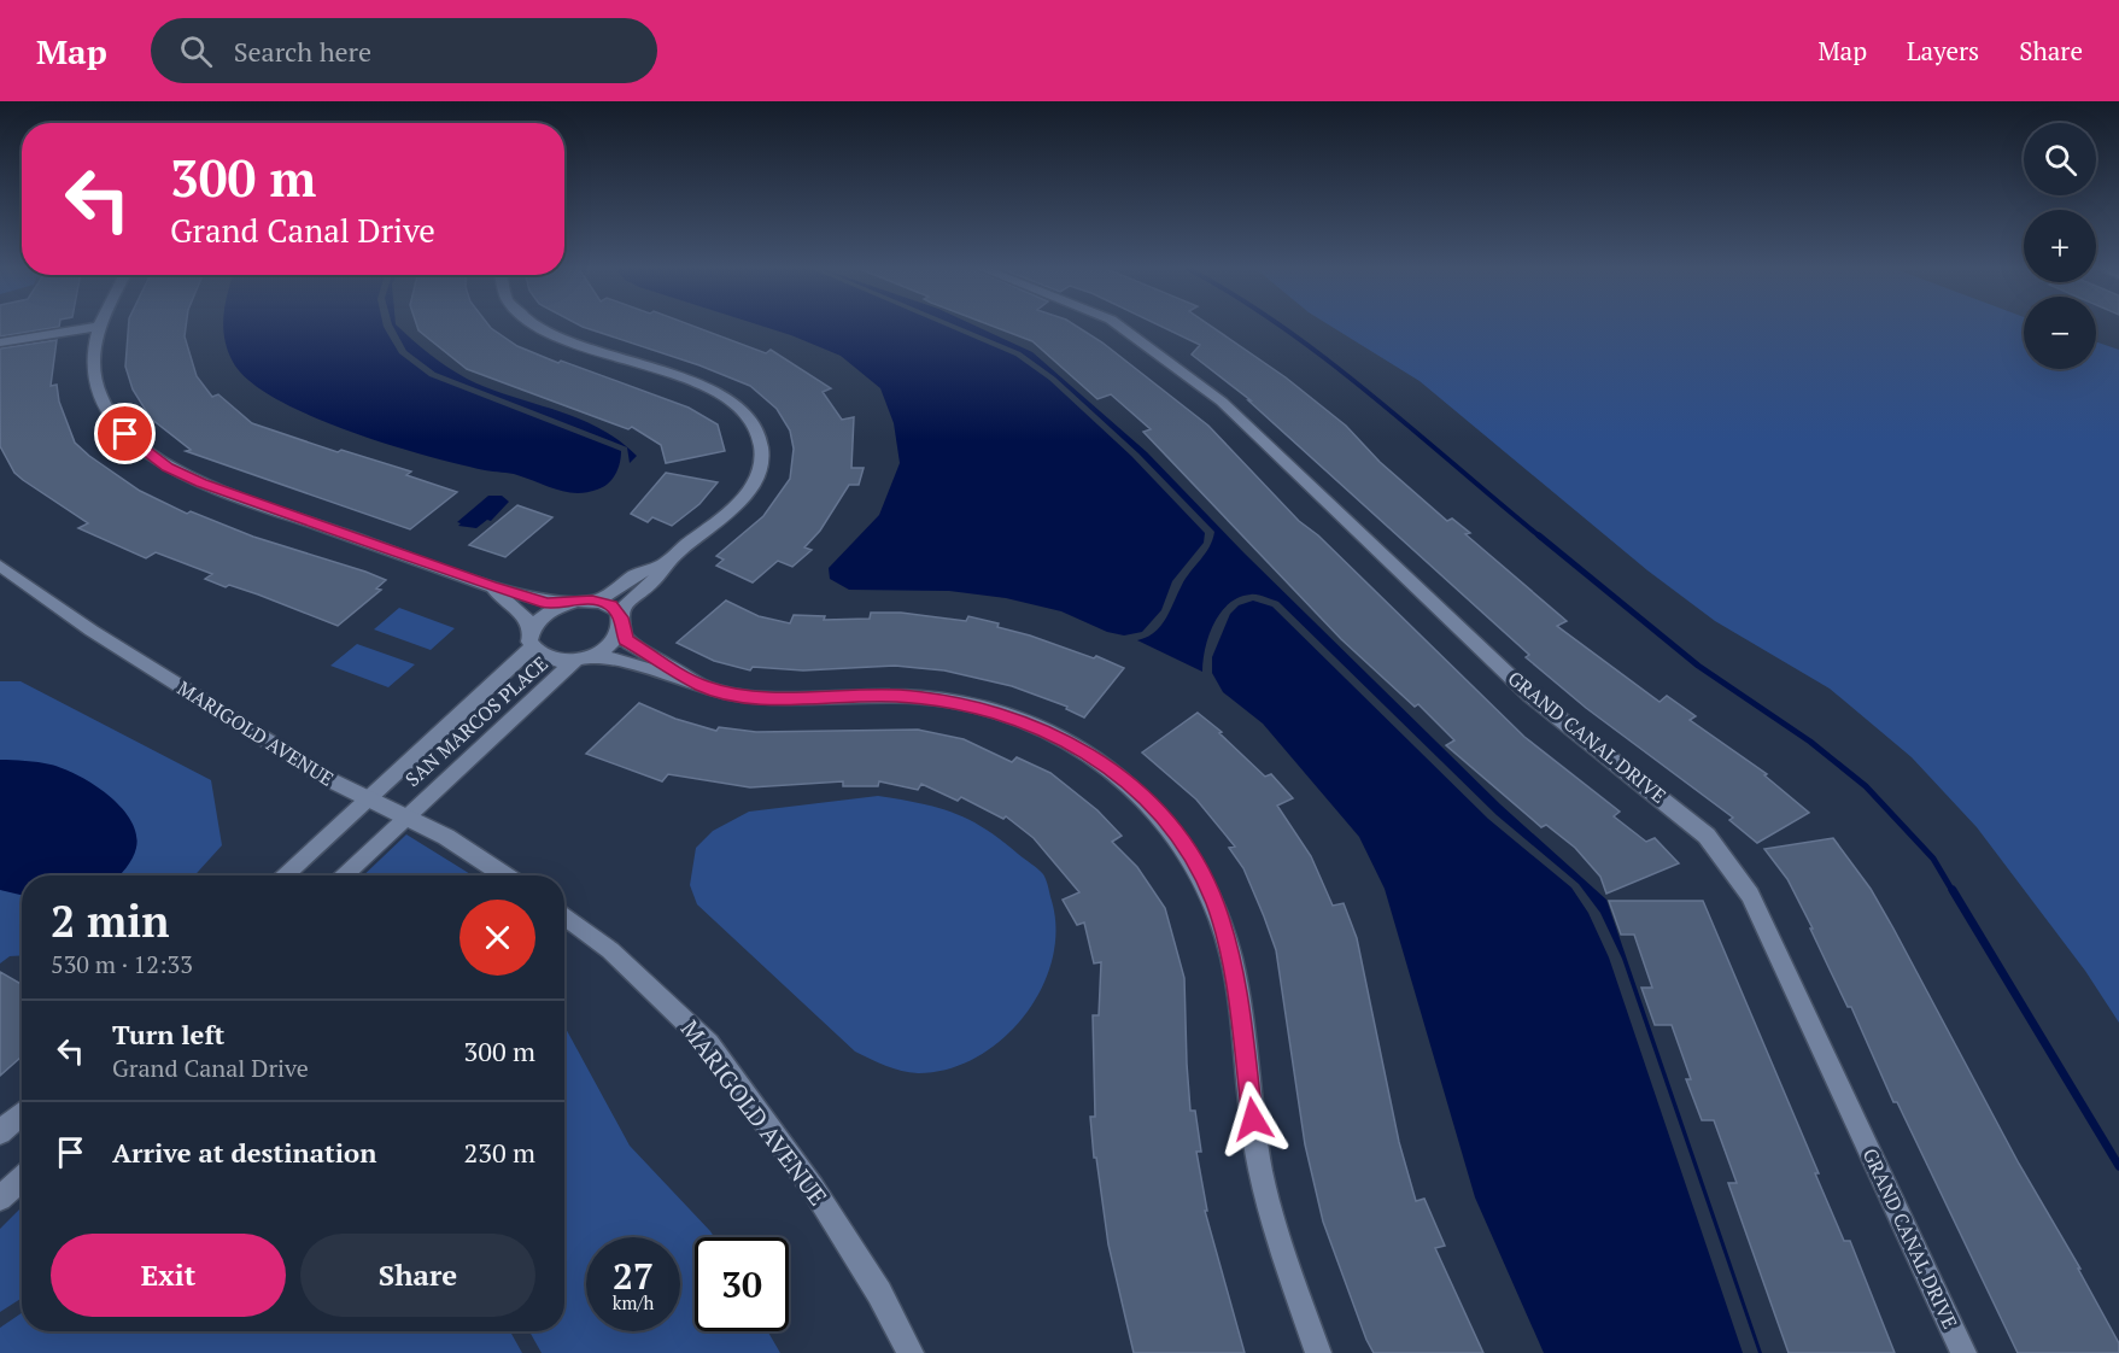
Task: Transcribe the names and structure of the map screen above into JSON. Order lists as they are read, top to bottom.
{
  "streets": {
    "street": ["SAN MARCOS PLACE", "MARIGOLD AVENUE", "GRAND CANAL DRIVE"]
  },
  "crossings": [
    ["SAN MARCOS PLACE", "MARIGOLD AVENUE"]
  ],
  "page": {
    "header": "Map",
    "search": "Search here",
    "nav": ["Map", "Layers", "Share"],
    "map_buttons": ["+", "−"],
    "turn": ["300 m", "Grand Canal Drive"],
    "heading": ["2 min", "530 m · 12:33"],
    "list": [
      {
        "name": "Turn left",
        "note": "Grand Canal Drive",
        "value": "300 m"
      },
      {
        "name": "Arrive at destination",
        "value": "230 m"
      }
    ],
    "buttons": ["Exit", "Share"],
    "speed": "27 km/h",
    "limit": "30"
  }
}
